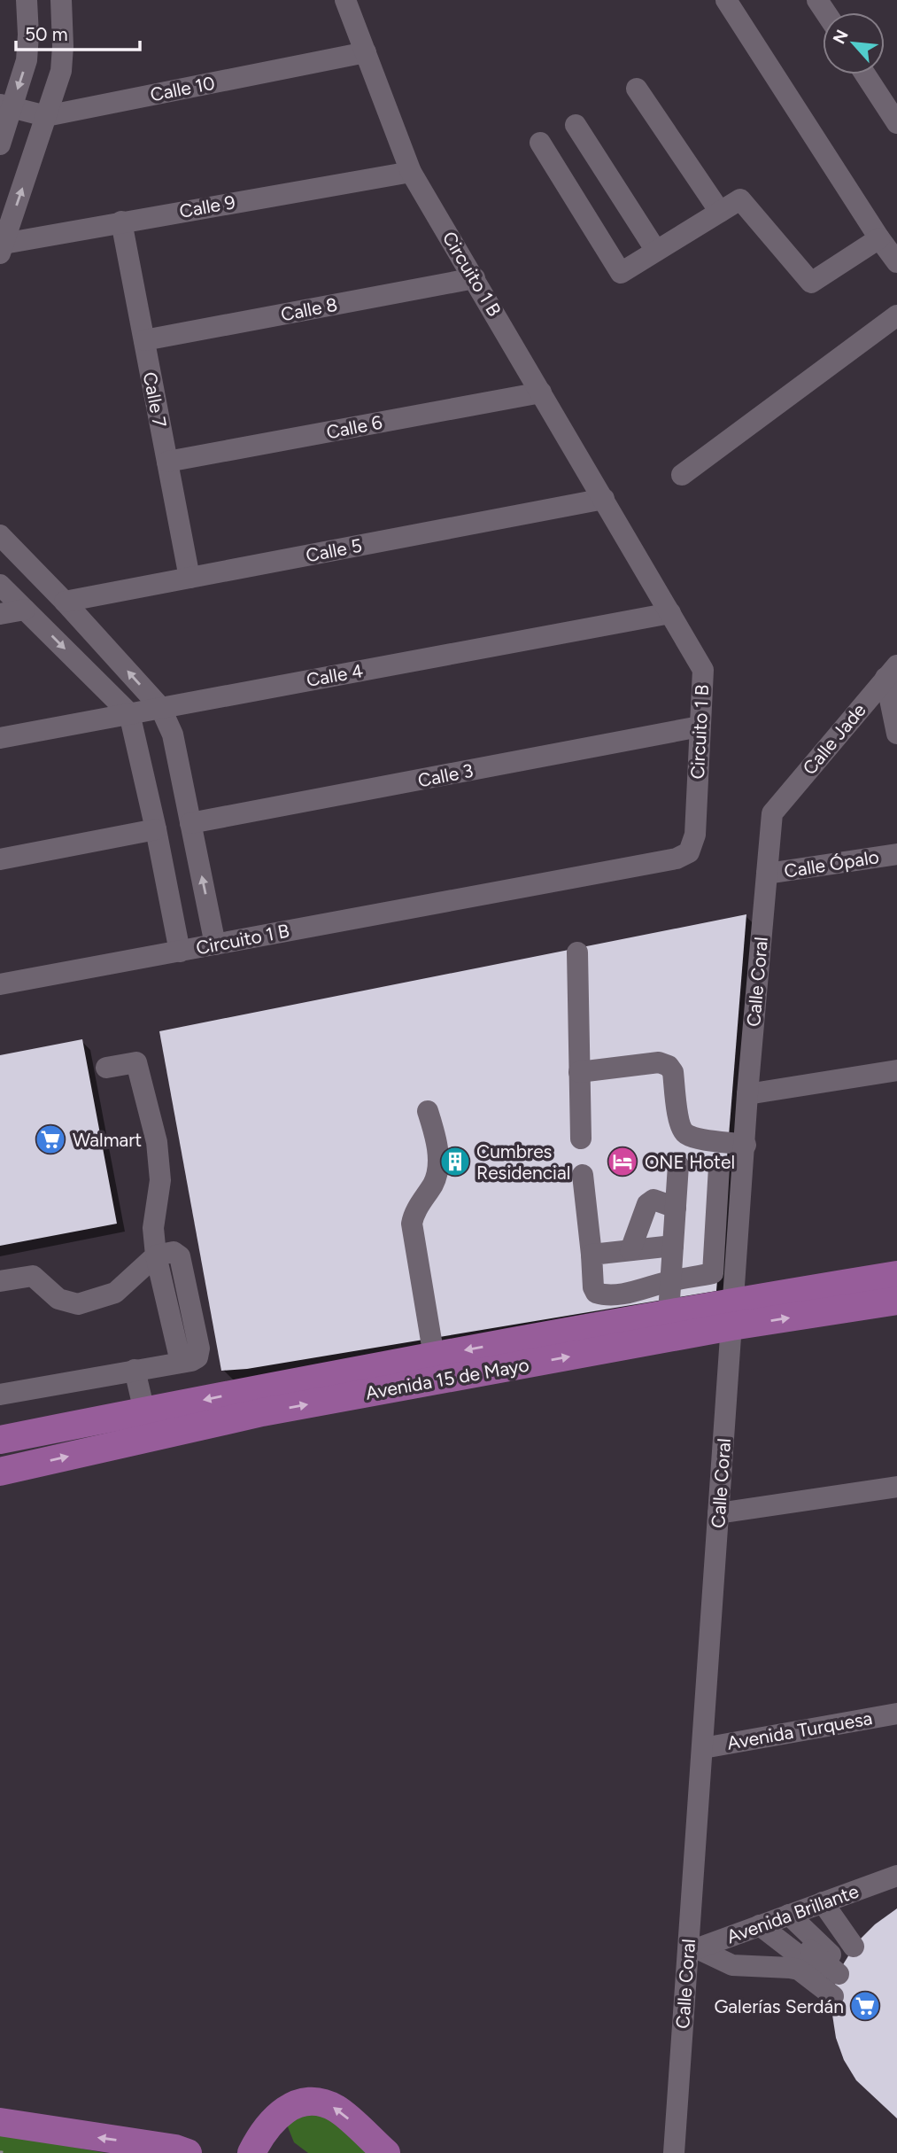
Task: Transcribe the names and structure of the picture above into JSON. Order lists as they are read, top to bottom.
{
  "streets": {
    "main road": ["Avenida 15 de Mayo"],
    "street": [
      "Calle 10",
      "Calle 9",
      "Circuito 1 B",
      "Calle 8",
      "Calle 7",
      "Calle 6",
      "Calle 5",
      "Calle 4",
      "Calle Jade",
      "Calle 3",
      "Calle Ópalo",
      "Calle Coral",
      "Avenida Turquesa",
      "Avenida Brillante"
    ]
  },
  "crossings": [
    ["Calle 10", "Circuito 1 B"],
    ["Calle 9", "Circuito 1 B"],
    ["Calle 9", "Calle 7"],
    ["Circuito 1 B", "Calle 8"],
    ["Circuito 1 B", "Calle 6"],
    ["Circuito 1 B", "Calle 5"],
    ["Circuito 1 B", "Calle 4"],
    ["Circuito 1 B", "Calle 3"],
    ["Calle 8", "Calle 7"],
    ["Calle 7", "Calle 6"],
    ["Calle 7", "Calle 5"],
    ["Calle Jade", "Calle Coral"],
    ["Calle Ópalo", "Calle Coral"],
    ["Calle Coral", "Avenida 15 de Mayo"],
    ["Calle Coral", "Avenida Turquesa"],
    ["Calle Coral", "Avenida Brillante"]
  ],
  "places": {
    "supermarket": ["Walmart", "Galerías Serdán"],
    "building": ["Cumbres Residencial"],
    "hotel": ["ONE Hotel"]
  },
  "scale_bar": "50 m",
  "north": "top left"
}
